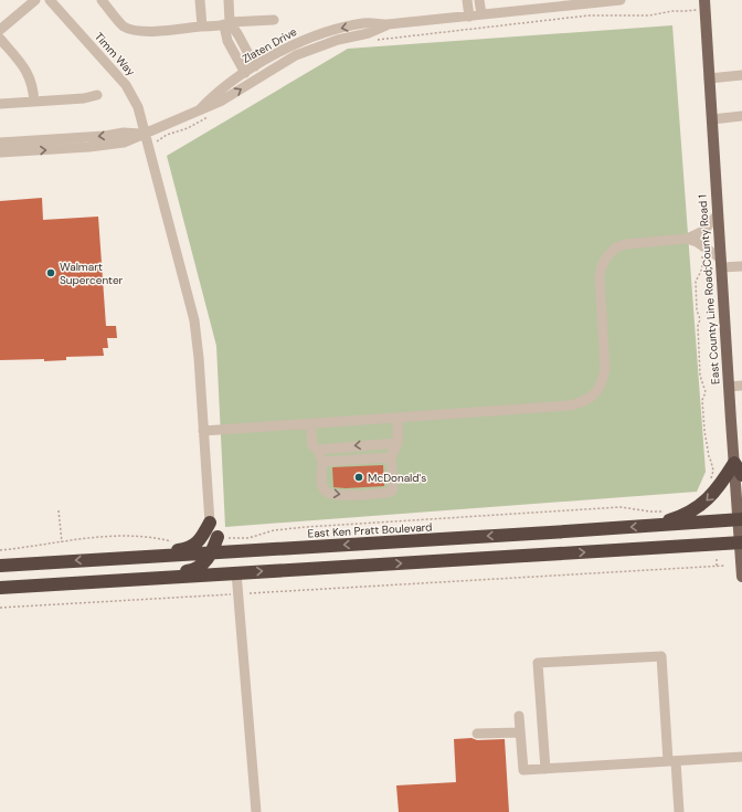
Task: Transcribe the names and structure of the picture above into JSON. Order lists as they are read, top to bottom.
{
  "streets": {
    "highway": ["East Ken Pratt Boulevard"],
    "main road": ["East County Line Road;County Road 1"],
    "street": ["Zlaten Drive", "Timm Way"]
  },
  "crossings": [
    ["Zlaten Drive", "Timm Way"],
    ["East County Line Road;County Road 1", "East Ken Pratt Boulevard"]
  ],
  "places": ["Walmart Supercenter", "McDonald's"]
}
